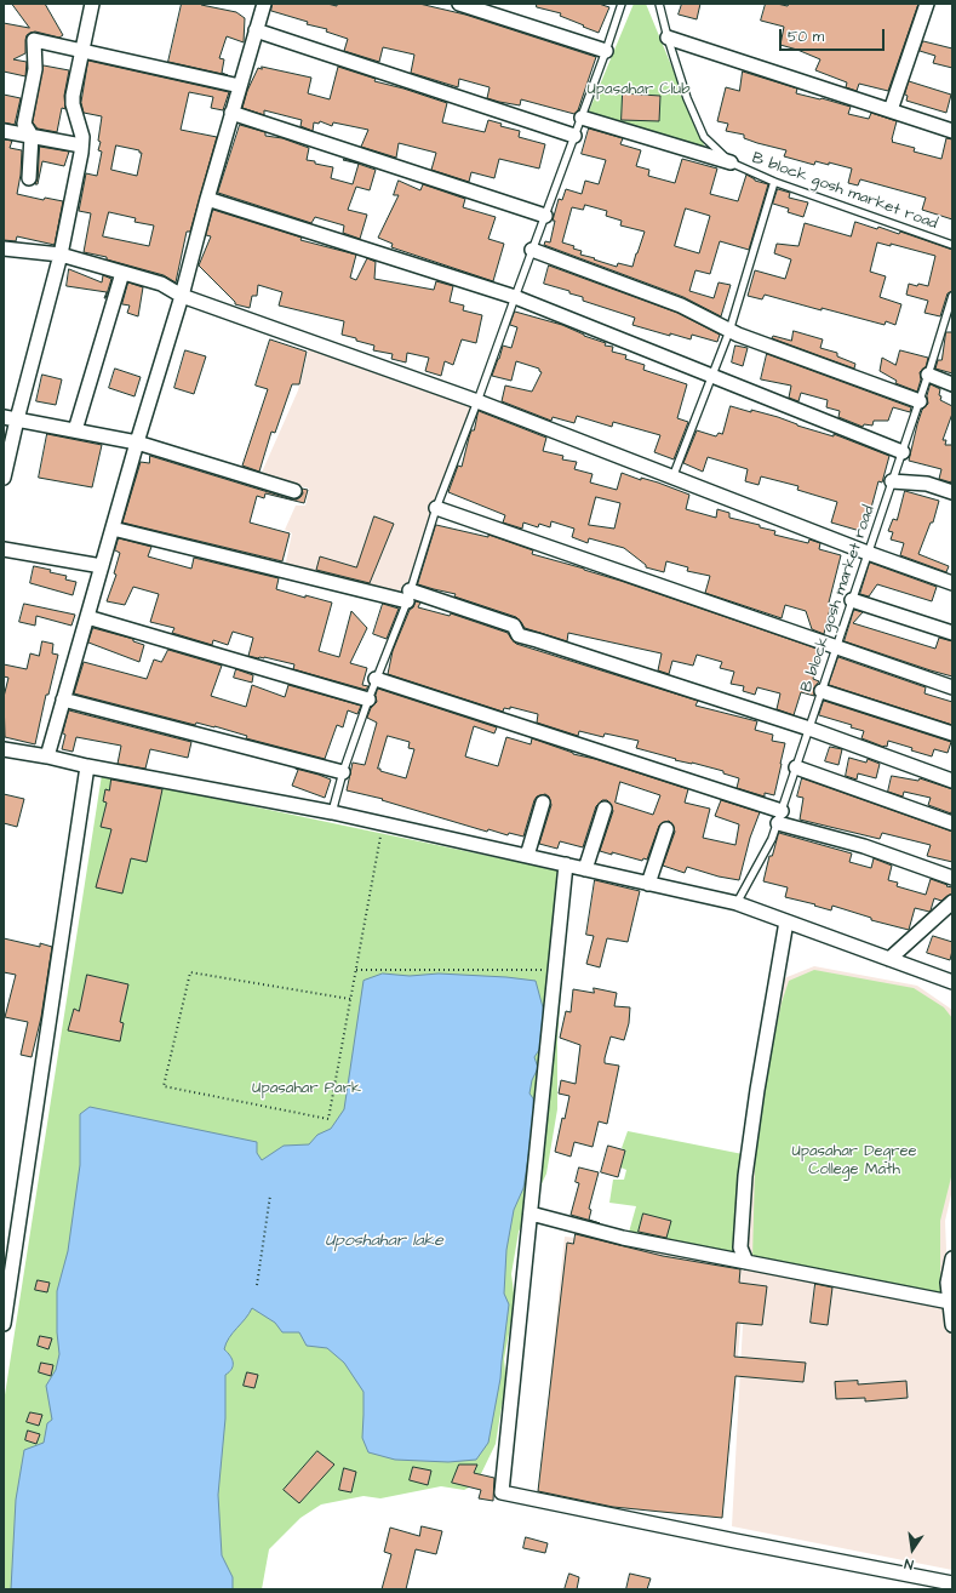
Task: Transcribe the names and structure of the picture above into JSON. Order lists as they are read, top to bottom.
{
  "streets": {
    "lane": ["B block gosh market road"]
  },
  "water": ["Uposhahar lake"],
  "parks": ["Upasahar Club", "Upasahar Park", "Upasahar Degree College Math"],
  "scale_bar": "50 m",
  "north": "bottom"
}
